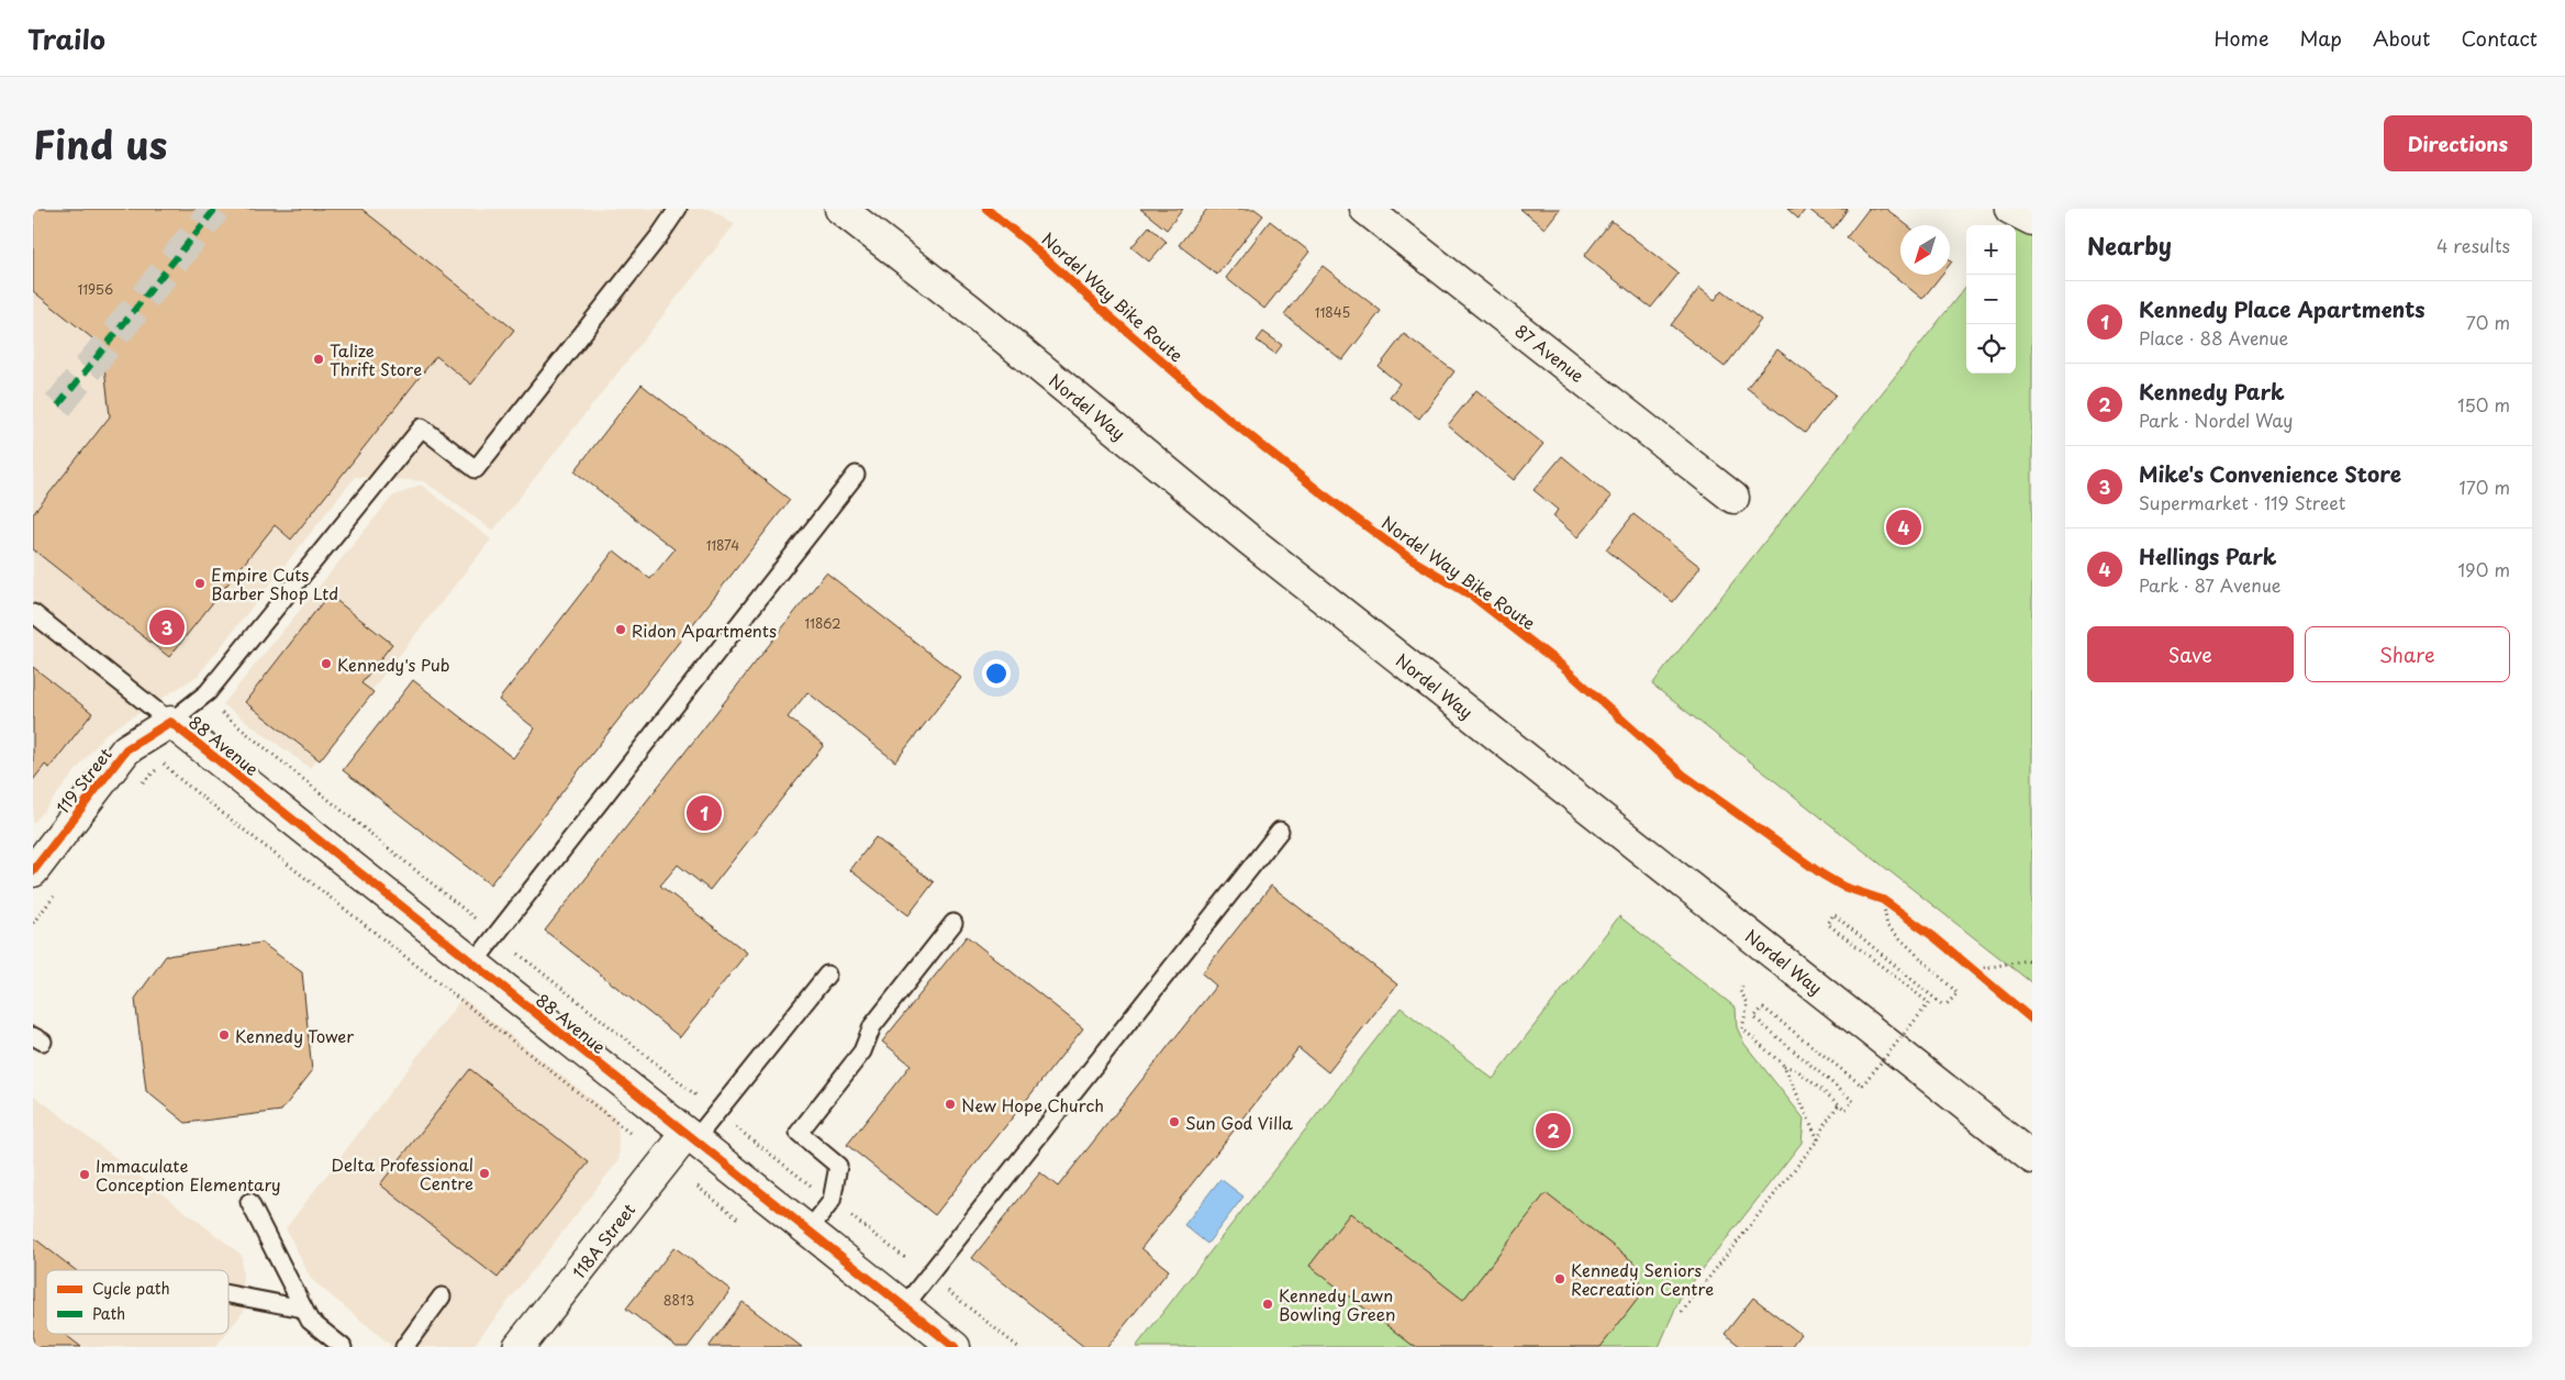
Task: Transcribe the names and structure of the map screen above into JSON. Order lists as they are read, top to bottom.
{
  "streets": {
    "street": [
      "87 Avenue",
      "Nordel Way",
      "88 Avenue",
      "119 Street",
      "118A Street"
    ],
    "cycle path": ["Nordel Way Bike Route"]
  },
  "crossings": [
    ["88 Avenue", "119 Street"],
    ["88 Avenue", "118A Street"]
  ],
  "places": [
    "Talize Thrift Store",
    "Empire Cuts Barber Shop Ltd",
    "Ridon Apartments",
    "Kennedy's Pub",
    "Kennedy Tower",
    "New Hope Church",
    "Sun God Villa",
    "Delta Professional Centre",
    "Immaculate Conception Elementary",
    "Kennedy Seniors Recreation Centre",
    "Kennedy Lawn Bowling Green"
  ],
  "house_numbers": [
    "11956",
    "11845",
    "11874",
    "11862",
    "8813"
  ],
  "legend": ["Cycle path", "Path"],
  "north": "bottom left",
  "page": {
    "header": "Trailo",
    "nav": [
      "Home",
      "Map",
      "About",
      "Contact"
    ],
    "title": "Find us",
    "buttons": [
      "Directions",
      ["Save", "Share"]
    ],
    "heading": ["Nearby", "4 results"],
    "map_buttons": ["+", "−"],
    "list": [
      {
        "mark": "1",
        "name": "Kennedy Place Apartments",
        "note": "Place · 88 Avenue",
        "value": "70 m"
      },
      {
        "mark": "2",
        "name": "Kennedy Park",
        "note": "Park · Nordel Way",
        "value": "150 m"
      },
      {
        "mark": "3",
        "name": "Mike's Convenience Store",
        "note": "Supermarket · 119 Street",
        "value": "170 m"
      },
      {
        "mark": "4",
        "name": "Hellings Park",
        "note": "Park · 87 Avenue",
        "value": "190 m"
      }
    ],
    "pins": [
      "4",
      "3",
      "1",
      "2"
    ]
  }
}
